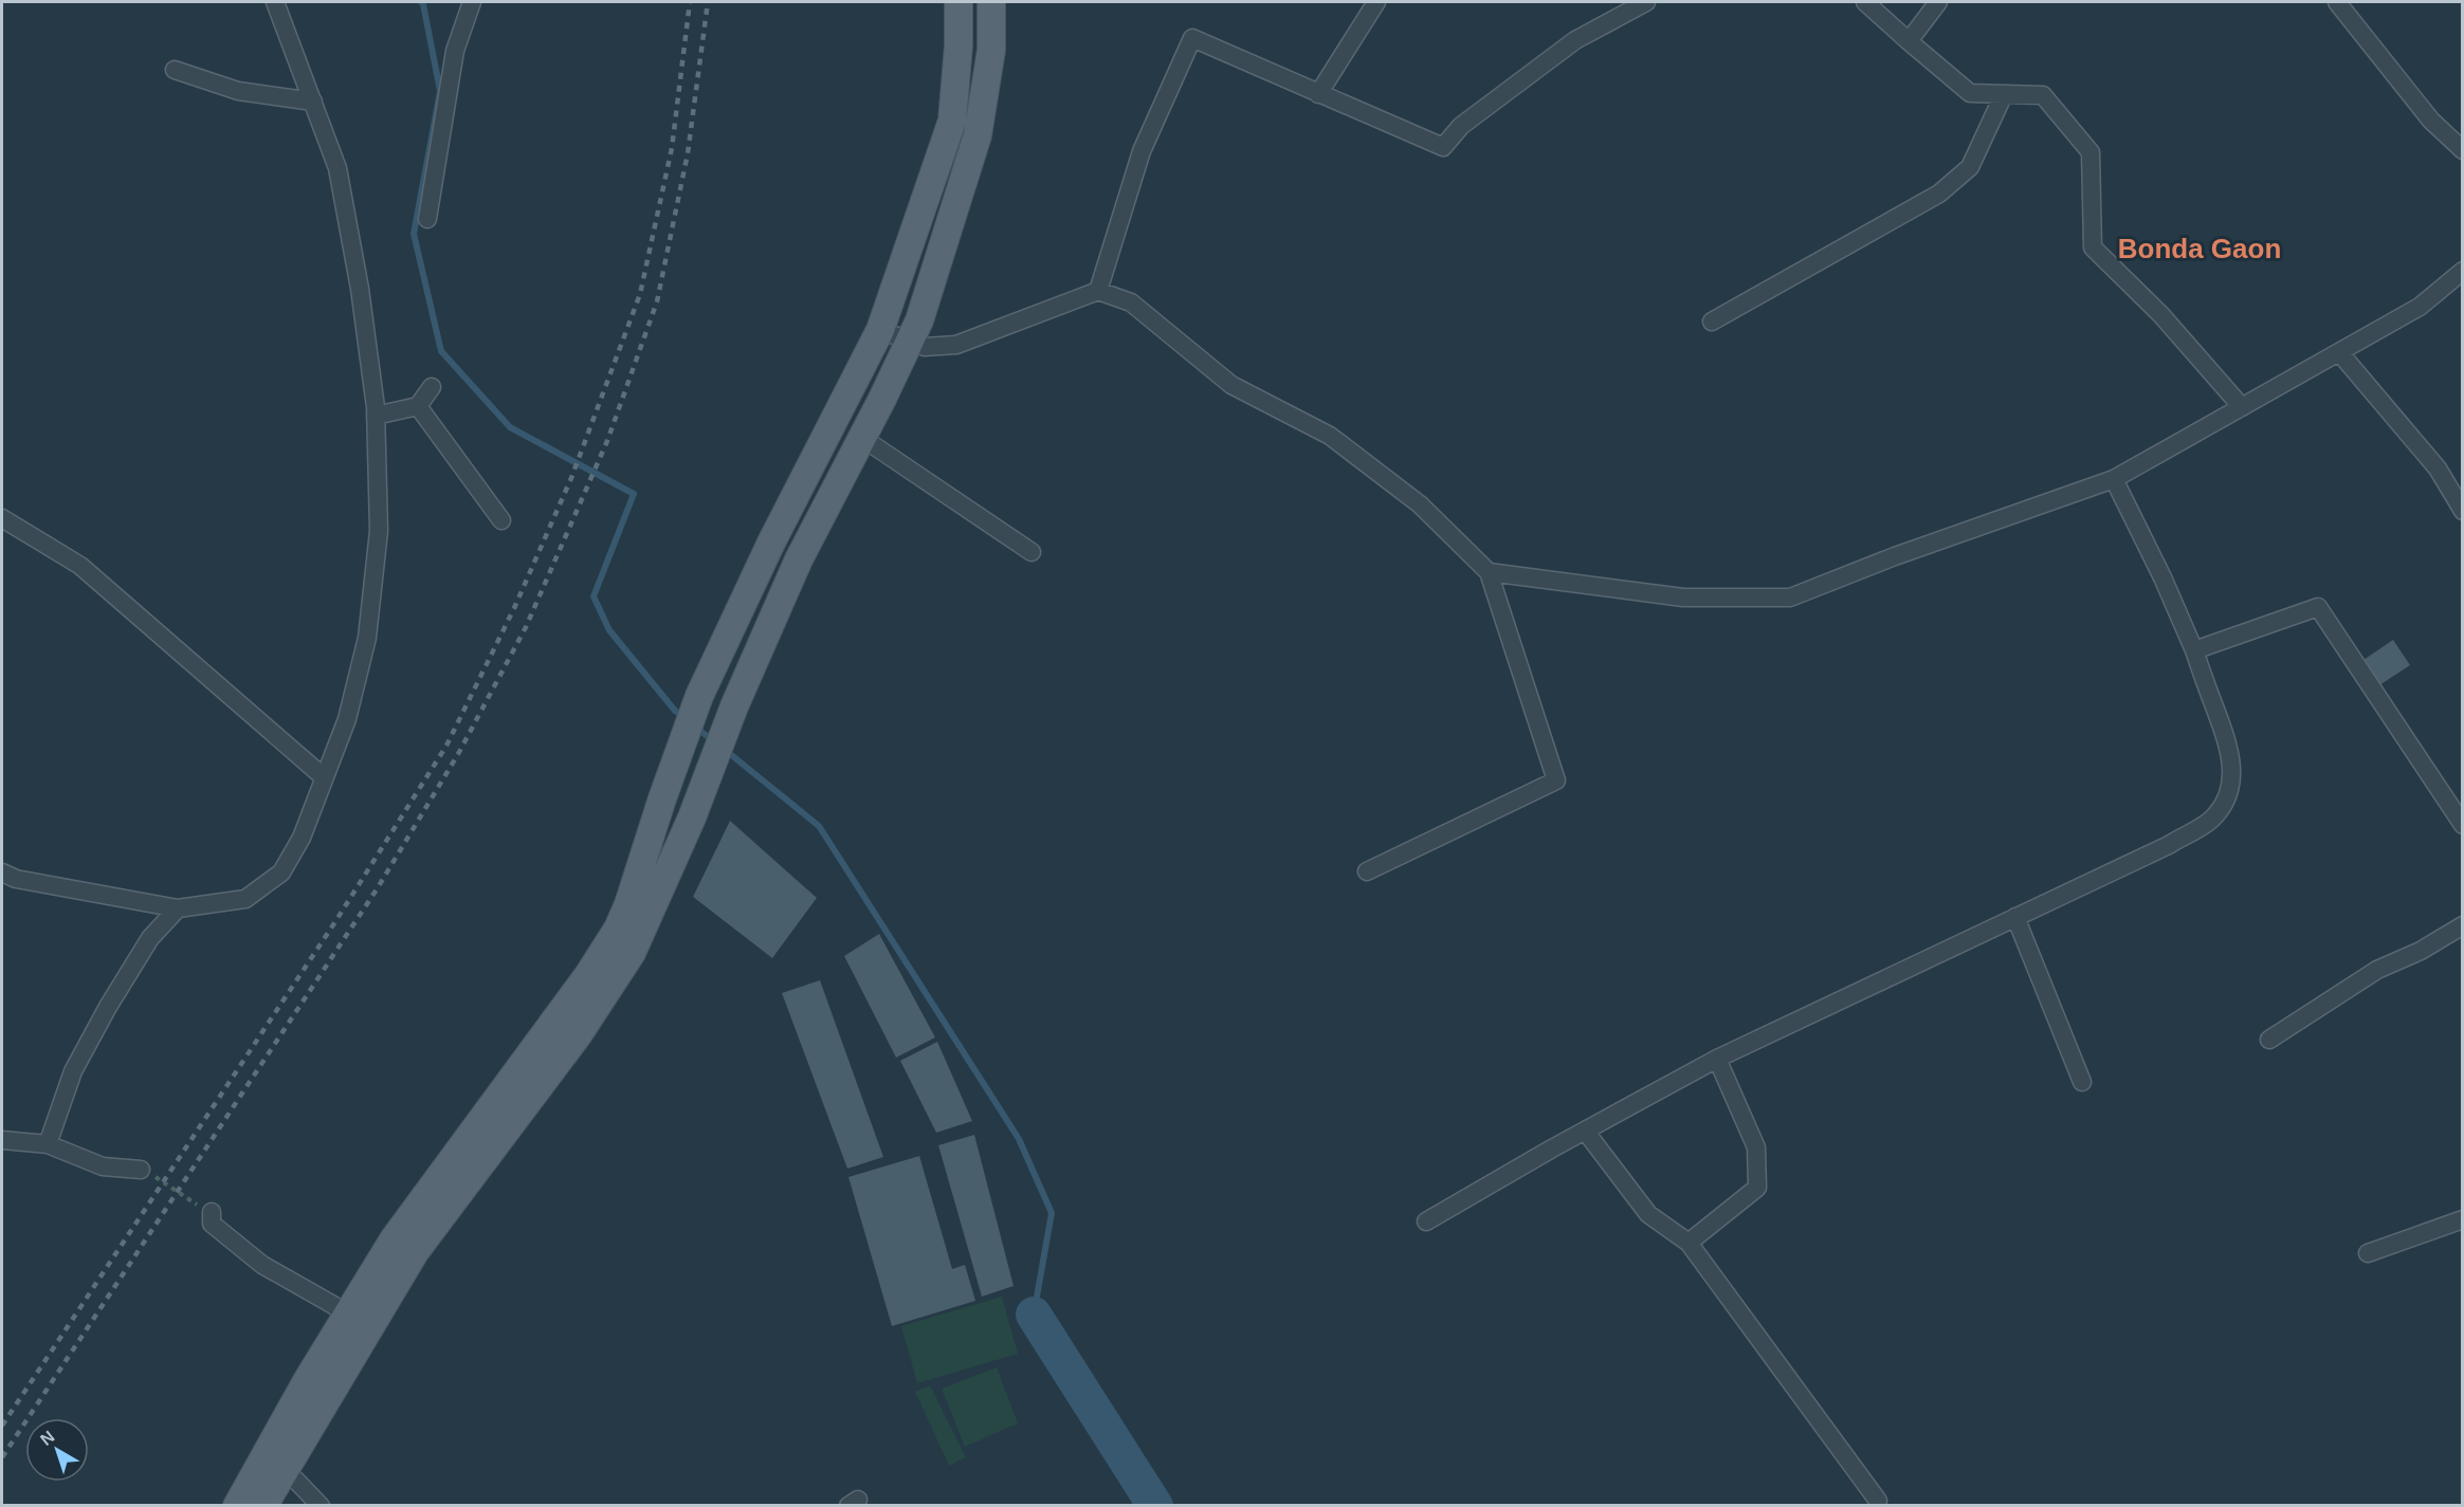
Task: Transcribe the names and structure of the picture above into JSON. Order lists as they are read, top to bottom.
{
  "districts": ["Bonda Gaon"],
  "north": "top left"
}
